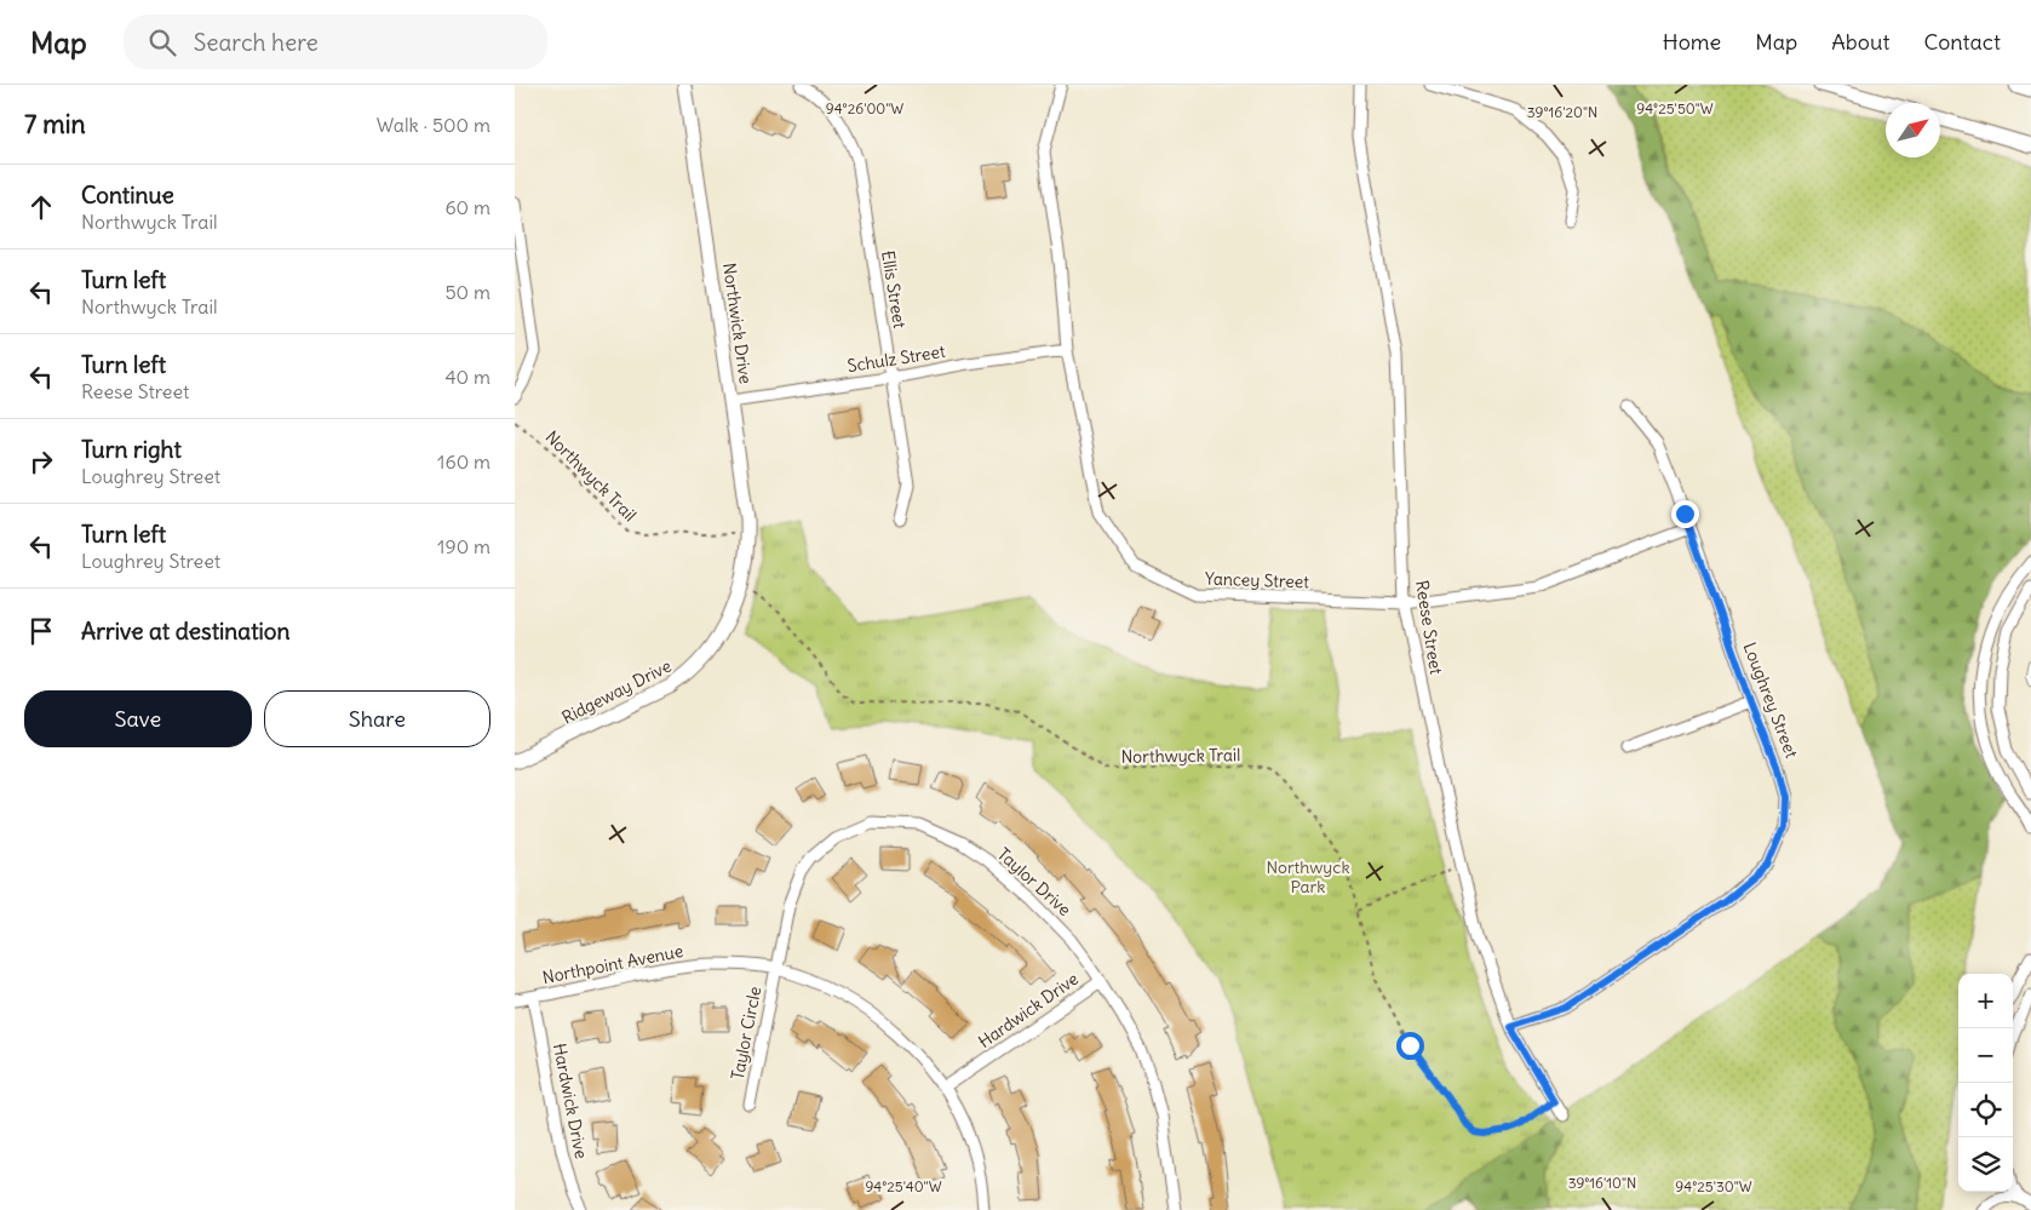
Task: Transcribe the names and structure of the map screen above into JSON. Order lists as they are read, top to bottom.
{
  "streets": {
    "street": [
      "Ellis Street",
      "Northwick Drive",
      "Schulz Street",
      "Yancey Street",
      "Reese Street",
      "Ridgeway Drive",
      "Loughrey Street",
      "Taylor Drive",
      "Northpoint Avenue",
      "Hardwick Drive",
      "Taylor Circle"
    ],
    "path": ["Northwyck Trail"]
  },
  "crossings": [
    ["Ellis Street", "Schulz Street"],
    ["Northwick Drive", "Schulz Street"],
    ["Northwick Drive", "Ridgeway Drive"],
    ["Schulz Street", "Yancey Street"],
    ["Northwyck Trail", "Reese Street"],
    ["Yancey Street", "Reese Street"],
    ["Yancey Street", "Loughrey Street"],
    ["Reese Street", "Loughrey Street"],
    ["Taylor Drive", "Northpoint Avenue"],
    ["Taylor Drive", "Hardwick Drive"],
    ["Taylor Drive", "Taylor Circle"],
    ["Northpoint Avenue", "Hardwick Drive"],
    ["Northpoint Avenue", "Taylor Circle"]
  ],
  "parks": ["Northwyck Park"],
  "north": "top right",
  "page": {
    "header": "Map",
    "search": "Search here",
    "nav": [
      "Home",
      "Map",
      "About",
      "Contact"
    ],
    "heading": ["7 min", "Walk · 500 m"],
    "list": [
      ["Continue", "Northwyck Trail", "60 m"],
      ["Turn left", "Northwyck Trail", "50 m"],
      ["Turn left", "Reese Street", "40 m"],
      ["Turn right", "Loughrey Street", "160 m"],
      ["Turn left", "Loughrey Street", "190 m"],
      "Arrive at destination"
    ],
    "buttons": ["Save", "Share"],
    "map_buttons": ["+", "−"]
  },
  "coordinates": [
    "94°26'00\"W",
    "94°25'50\"W",
    "39°16'20\"N",
    "39°16'10\"N",
    "94°25'40\"W",
    "94°25'30\"W"
  ]
}
